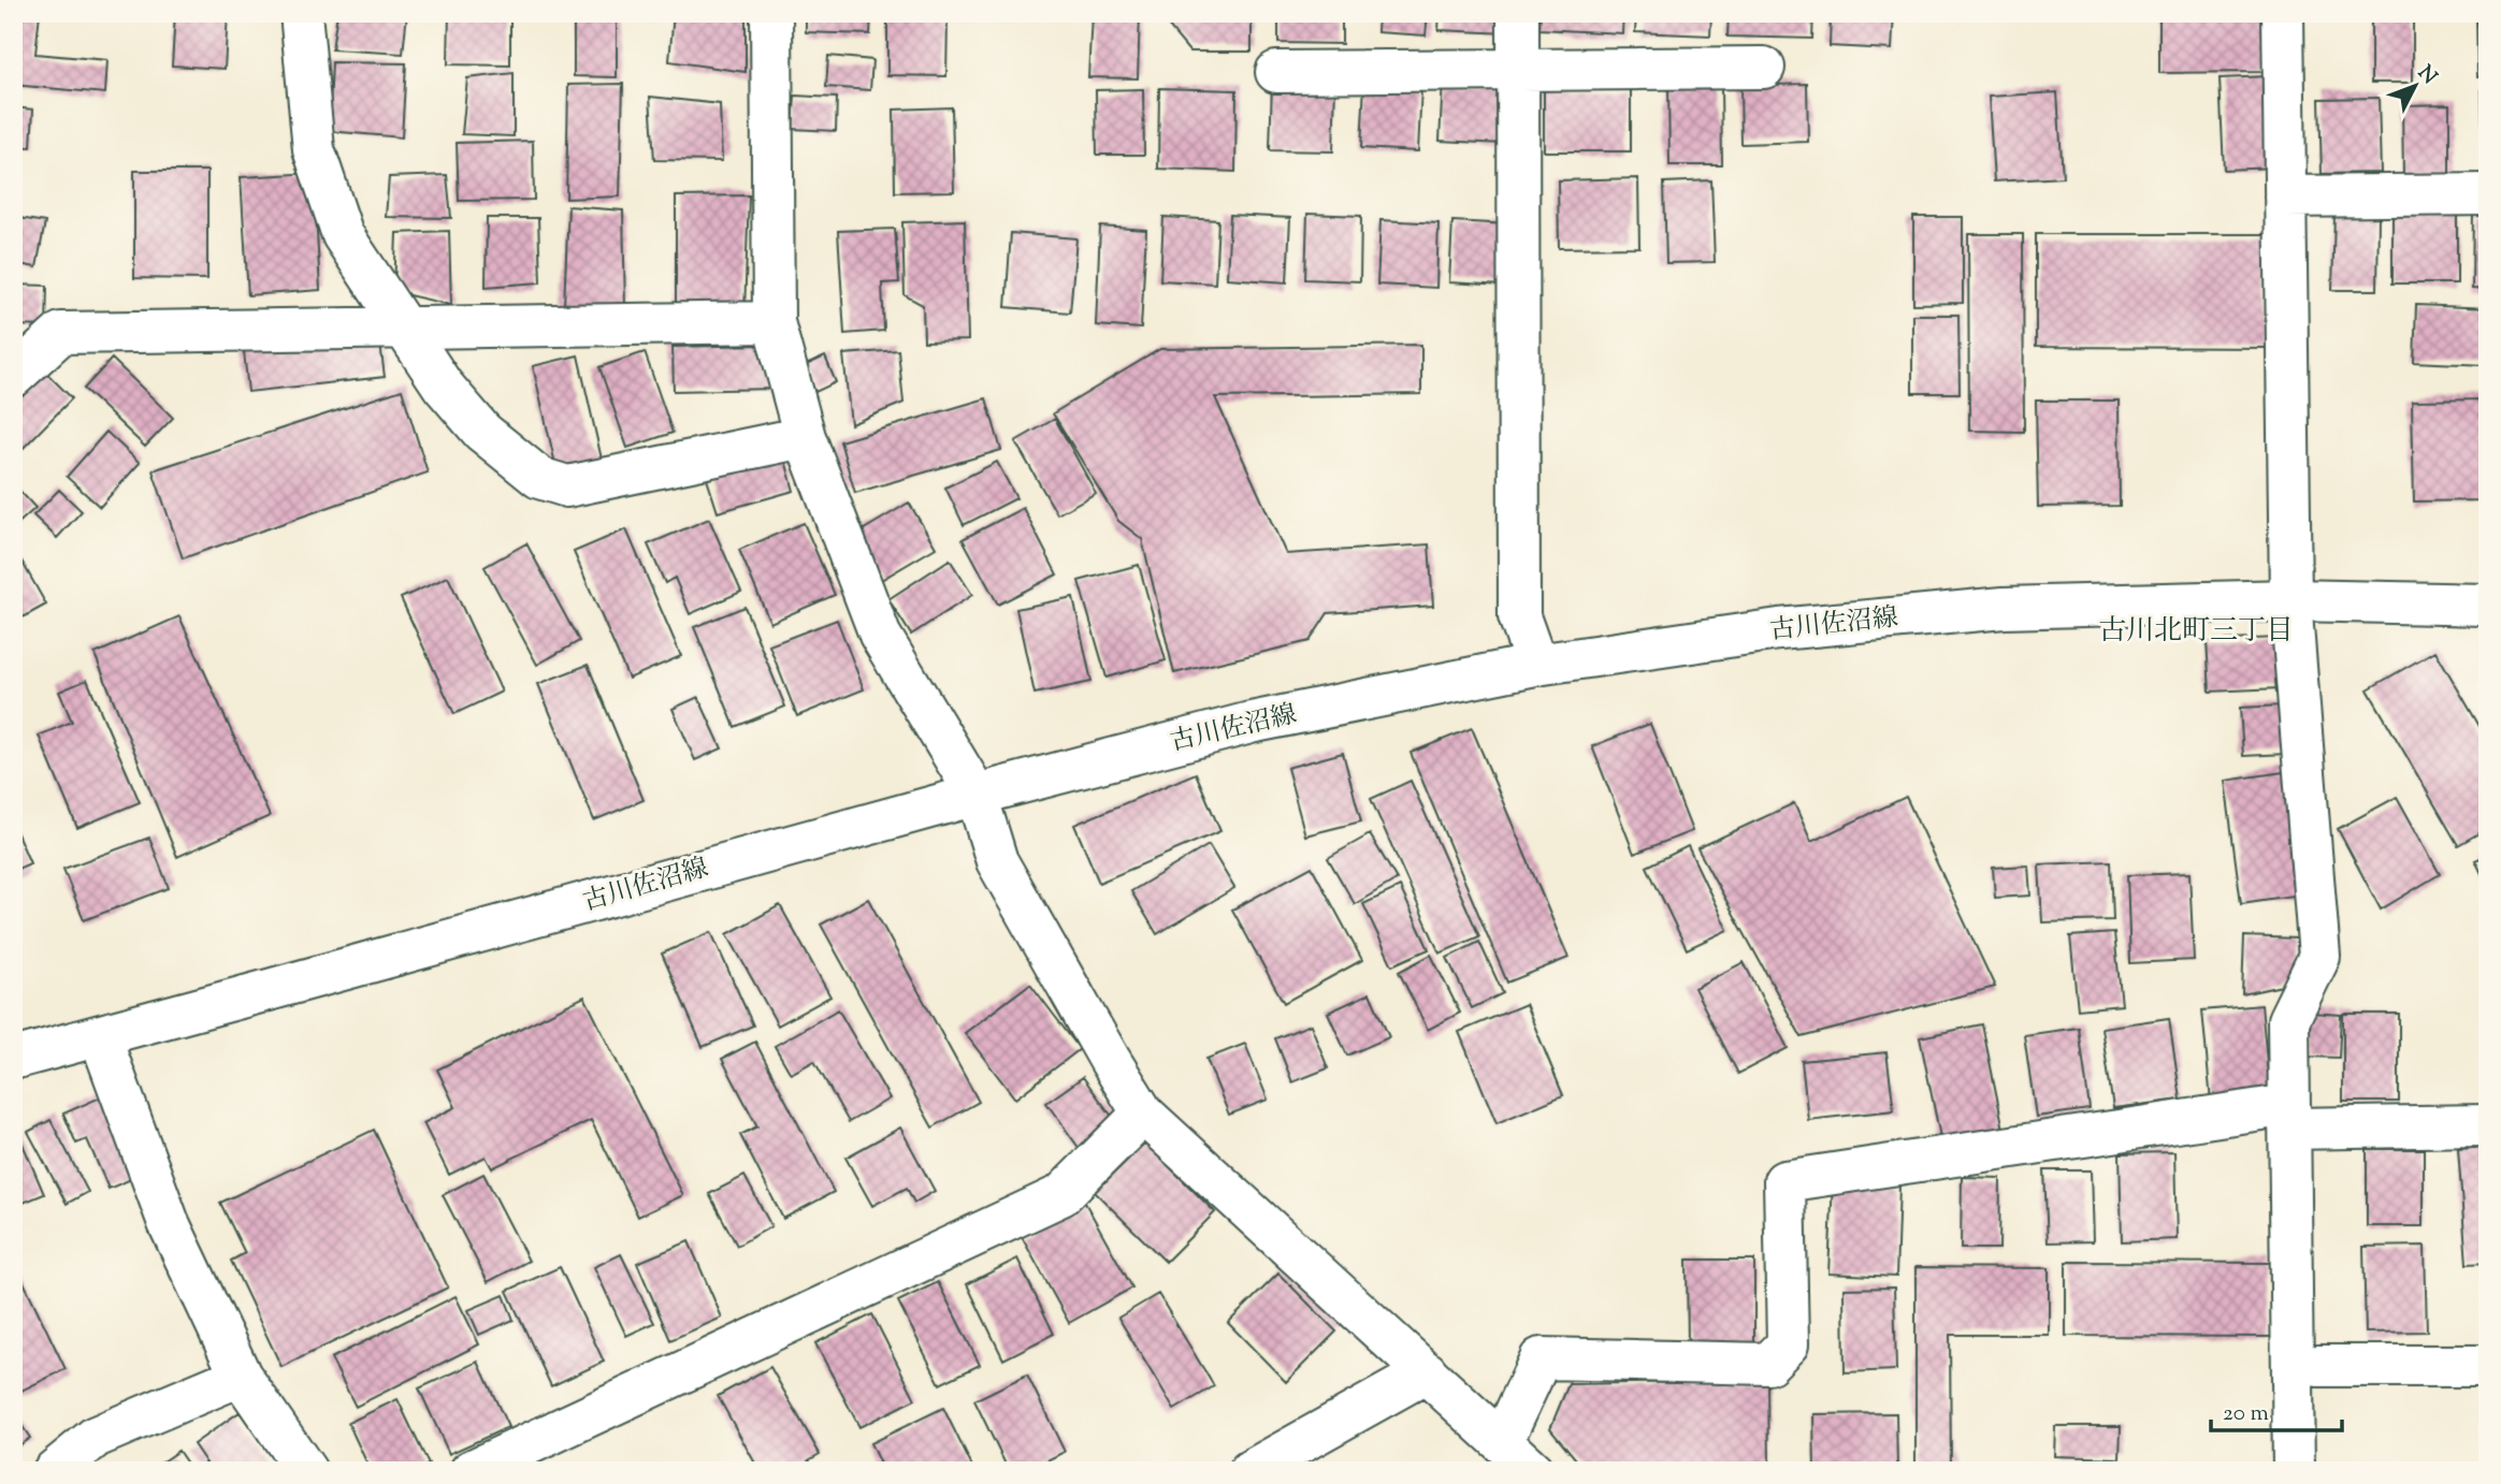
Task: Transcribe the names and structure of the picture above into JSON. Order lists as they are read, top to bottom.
{
  "streets": {
    "street": ["古川佐沼線"]
  },
  "districts": ["古川北町三丁目"],
  "scale_bar": "20 m",
  "north": "top right"
}
